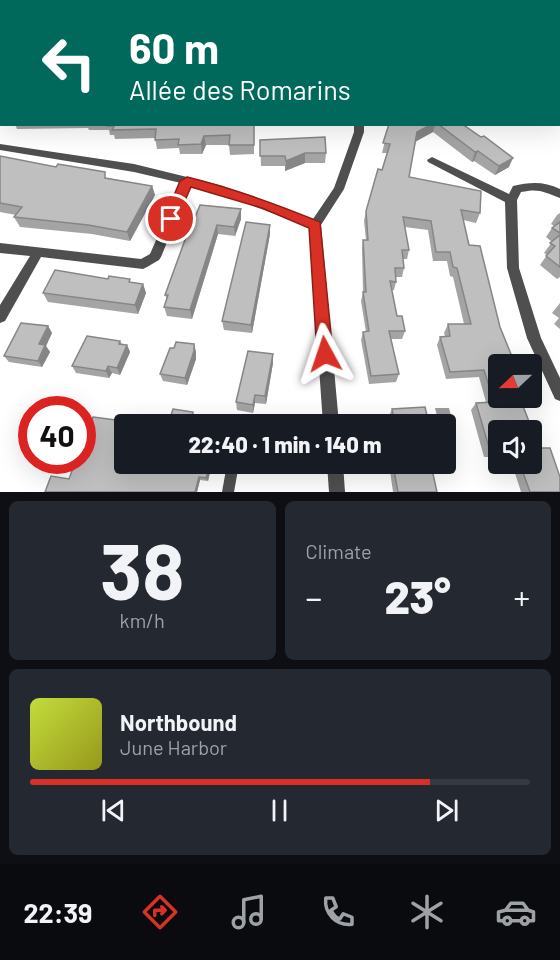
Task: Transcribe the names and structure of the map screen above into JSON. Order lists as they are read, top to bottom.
{
  "north": "left",
  "page": {
    "turn": ["60 m", "Allée des Romarins"],
    "limit": "40",
    "trip": "22:40 · 1 min · 140 m",
    "tile": [
      ["38", "km/h"],
      "Climate"
    ],
    "heat": ["−", "23°", "+"],
    "song": ["Northbound", "June Harbor"],
    "tabs": "22:39"
  }
}
